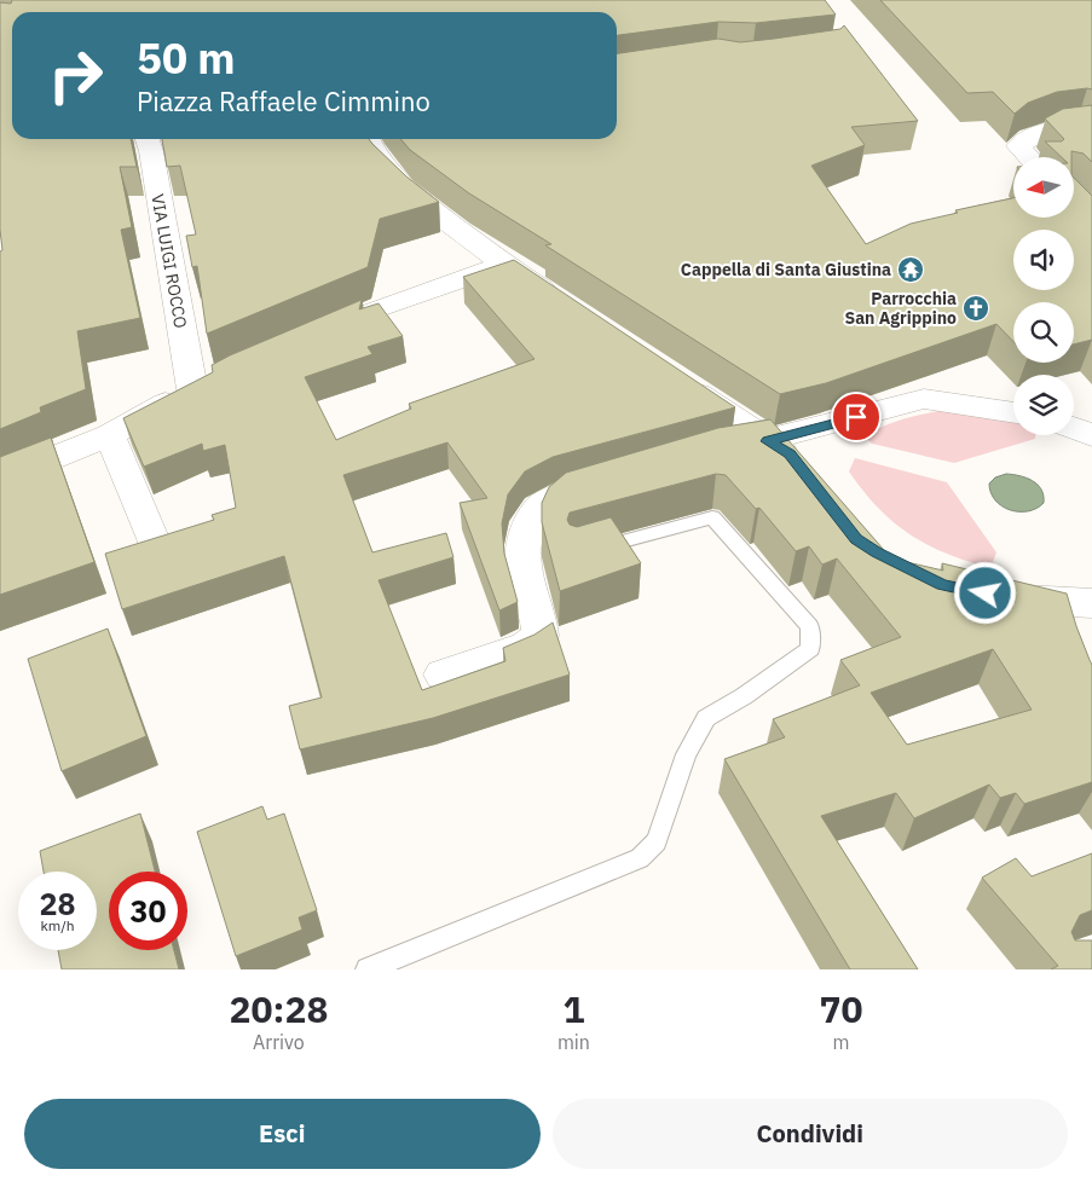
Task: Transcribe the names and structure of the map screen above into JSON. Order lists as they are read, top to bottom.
{
  "streets": {
    "street": ["VIA LUIGI ROCCO"]
  },
  "places": {
    "temple": ["Cappella di Santa Giustina"],
    "church": ["Parrocchia San Agrippino"]
  },
  "north": "left",
  "page": {
    "turn": ["50 m", "Piazza Raffaele Cimmino"],
    "speed": "28 km/h",
    "limit": "30",
    "eta": [
      "20:28",
      "Arrivo",
      "1",
      "min",
      "70",
      "m"
    ],
    "buttons": ["Esci", "Condividi"]
  }
}
